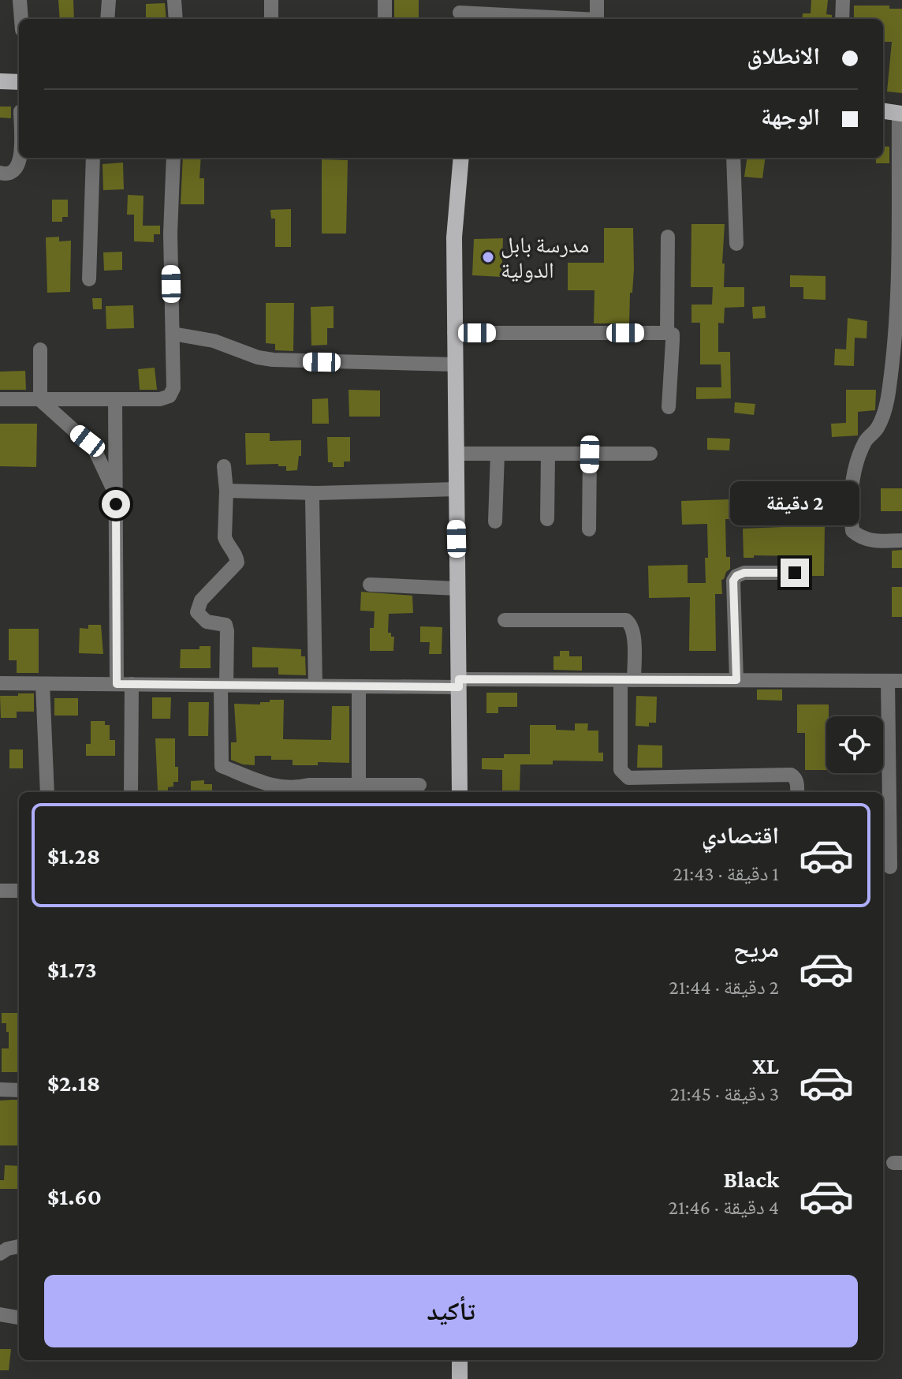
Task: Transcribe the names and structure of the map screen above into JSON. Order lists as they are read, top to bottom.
{
  "places": ["مدرسة بابل الدولية"],
  "page": {
    "banner": ["الانطلاق", "الوجهة"],
    "bubble": "2 دقيقة",
    "list": [
      {
        "name": "اقتصادي",
        "note": "1 دقيقة · 21:43",
        "value": "$1.28"
      },
      {
        "name": "مريح",
        "note": "2 دقيقة · 21:44",
        "value": "$1.73"
      },
      {
        "name": "XL",
        "note": "3 دقيقة · 21:45",
        "value": "$2.18"
      },
      {
        "name": "Black",
        "note": "4 دقيقة · 21:46",
        "value": "$1.60"
      }
    ],
    "buttons": "تأكيد"
  }
}
